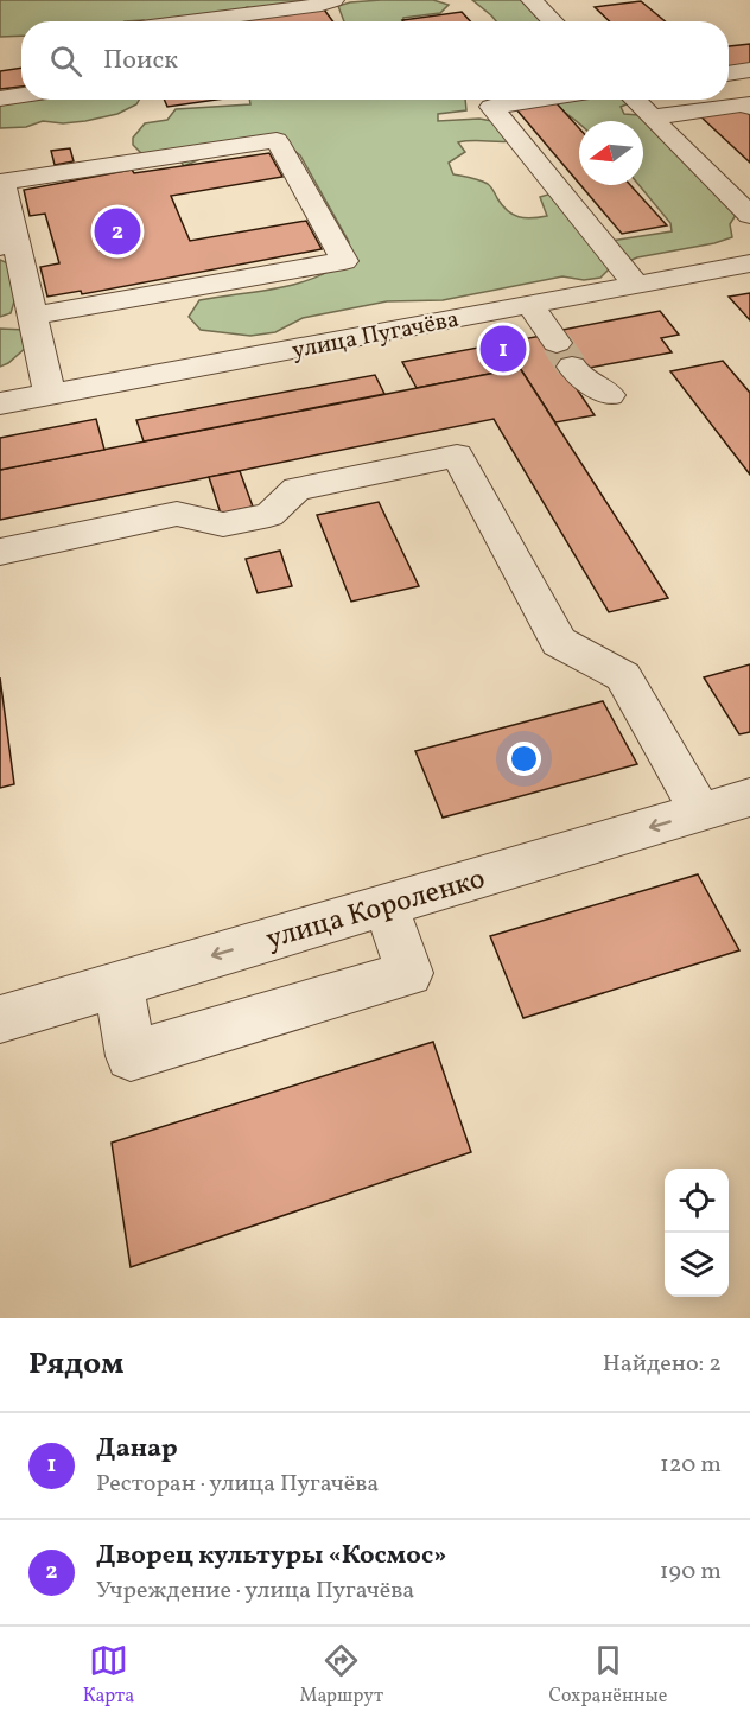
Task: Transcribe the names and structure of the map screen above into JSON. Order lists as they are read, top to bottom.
{
  "streets": {
    "street": ["улица Пугачёва", "улица Короленко"]
  },
  "one_way": ["улица Короленко"],
  "north": "left",
  "page": {
    "search": "Поиск",
    "pins": ["2", "1"],
    "heading": ["Рядом", "Найдено: 2"],
    "list": [
      {
        "mark": "1",
        "name": "Данар",
        "note": "Ресторан · улица Пугачёва",
        "value": "120 m"
      },
      {
        "mark": "2",
        "name": "Дворец культуры «Космос»",
        "note": "Учреждение · улица Пугачёва",
        "value": "190 m"
      }
    ],
    "nav": ["Карта", "Маршрут", "Сохранённые"]
  }
}
